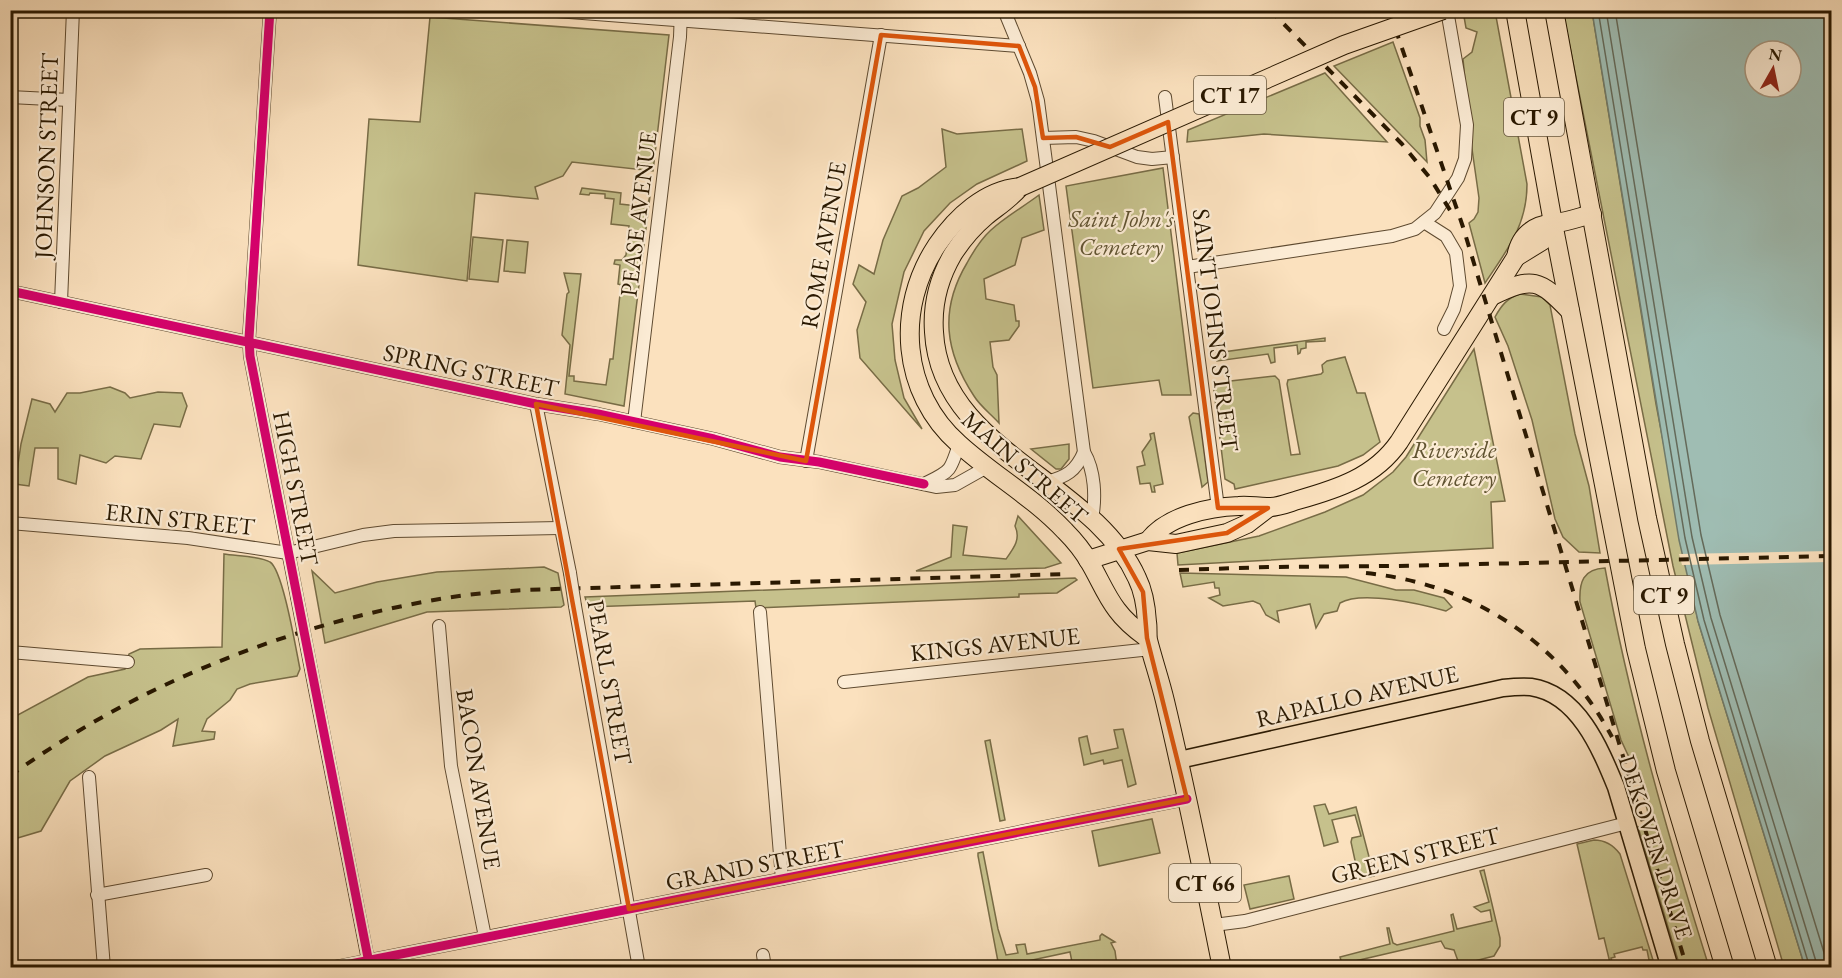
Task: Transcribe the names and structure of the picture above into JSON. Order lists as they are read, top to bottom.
{
  "streets": {
    "highway": [
      "CT 17",
      "CT 9",
      "MAIN STREET",
      "CT 66"
    ],
    "main road": ["RAPALLO AVENUE", "DEKOVEN DRIVE"],
    "street": [
      "JOHNSON STREET",
      "PEASE AVENUE",
      "ROME AVENUE",
      "SAINT JOHNS STREET",
      "SPRING STREET",
      "HIGH STREET",
      "ERIN STREET",
      "KINGS AVENUE",
      "PEARL STREET",
      "BACON AVENUE",
      "GREEN STREET",
      "GRAND STREET"
    ]
  },
  "crossings": [
    ["JOHNSON STREET", "SPRING STREET"],
    ["PEASE AVENUE", "SPRING STREET"],
    ["ROME AVENUE", "SPRING STREET"],
    ["SPRING STREET", "MAIN STREET"],
    ["SPRING STREET", "HIGH STREET"],
    ["SPRING STREET", "PEARL STREET"],
    ["MAIN STREET", "KINGS AVENUE"],
    ["MAIN STREET", "RAPALLO AVENUE"],
    ["MAIN STREET", "GREEN STREET"],
    ["MAIN STREET", "GRAND STREET"],
    ["HIGH STREET", "ERIN STREET"],
    ["HIGH STREET", "GRAND STREET"],
    ["ERIN STREET", "PEARL STREET"],
    ["PEARL STREET", "GRAND STREET"],
    ["RAPALLO AVENUE", "DEKOVEN DRIVE"],
    ["BACON AVENUE", "GRAND STREET"],
    ["DEKOVEN DRIVE", "GREEN STREET"]
  ],
  "parks": ["Saint John's Cemetery", "Riverside Cemetery"],
  "north": "top"
}
